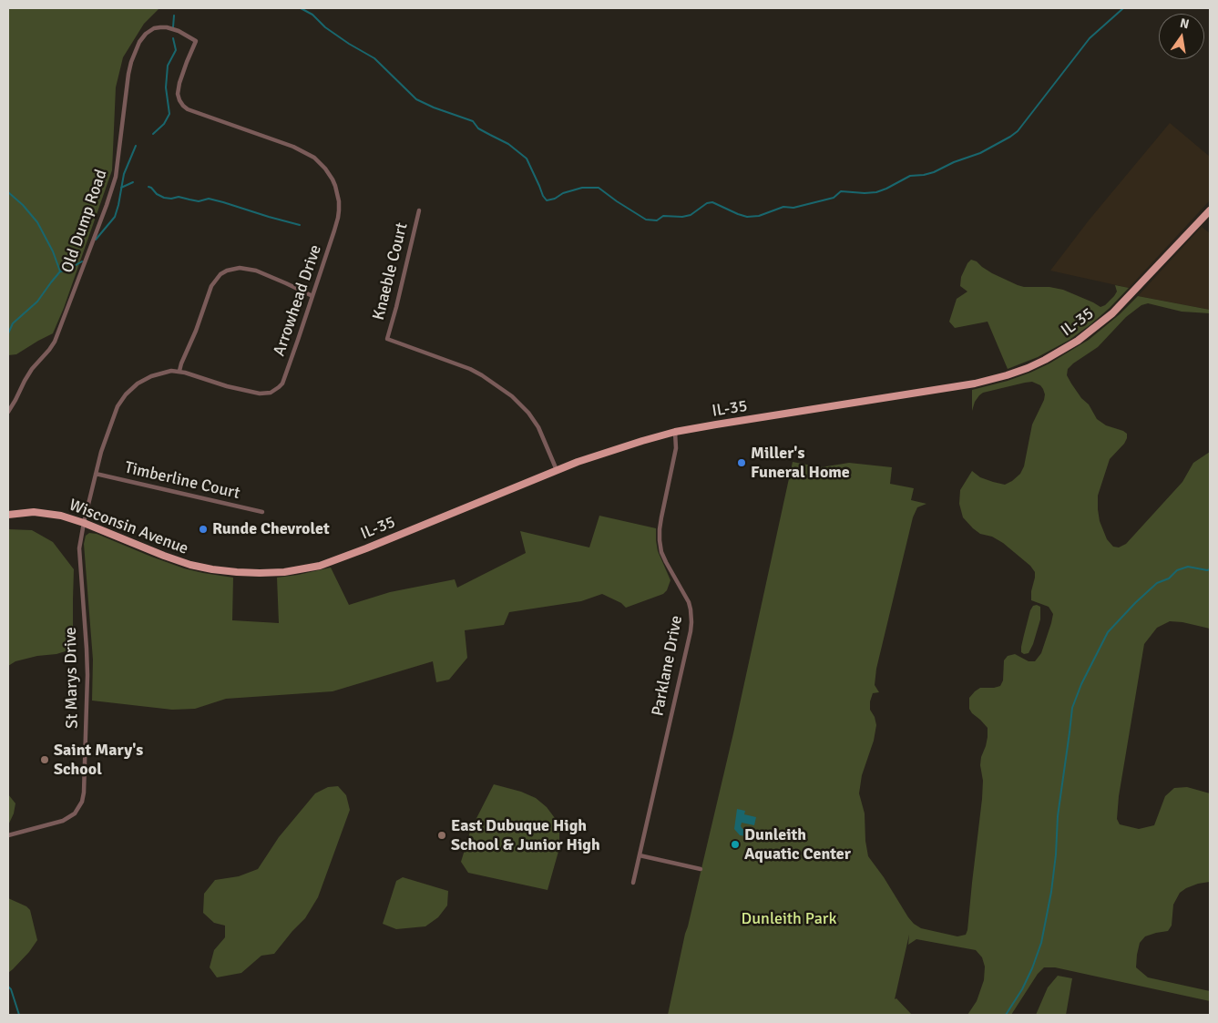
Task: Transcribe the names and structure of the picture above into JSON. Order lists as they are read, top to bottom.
{
  "streets": {
    "main road": ["IL-35", "Wisconsin Avenue"],
    "street": [
      "Old Dump Road",
      "Knaeble Court",
      "Arrowhead Drive",
      "Timberline Court",
      "Parklane Drive",
      "St Marys Drive"
    ]
  },
  "crossings": [
    ["Old Dump Road", "Arrowhead Drive"],
    ["Knaeble Court", "IL-35"],
    ["Arrowhead Drive", "Timberline Court"],
    ["Arrowhead Drive", "Wisconsin Avenue"],
    ["Arrowhead Drive", "St Marys Drive"],
    ["IL-35", "Wisconsin Avenue"],
    ["IL-35", "Parklane Drive"],
    ["Wisconsin Avenue", "St Marys Drive"]
  ],
  "parks": ["Dunleith Park"],
  "places": [
    "Miller's Funeral Home",
    "Runde Chevrolet",
    "Saint Mary's School",
    "East Dubuque High School & Junior High",
    "Dunleith Aquatic Center"
  ],
  "north": "top"
}
